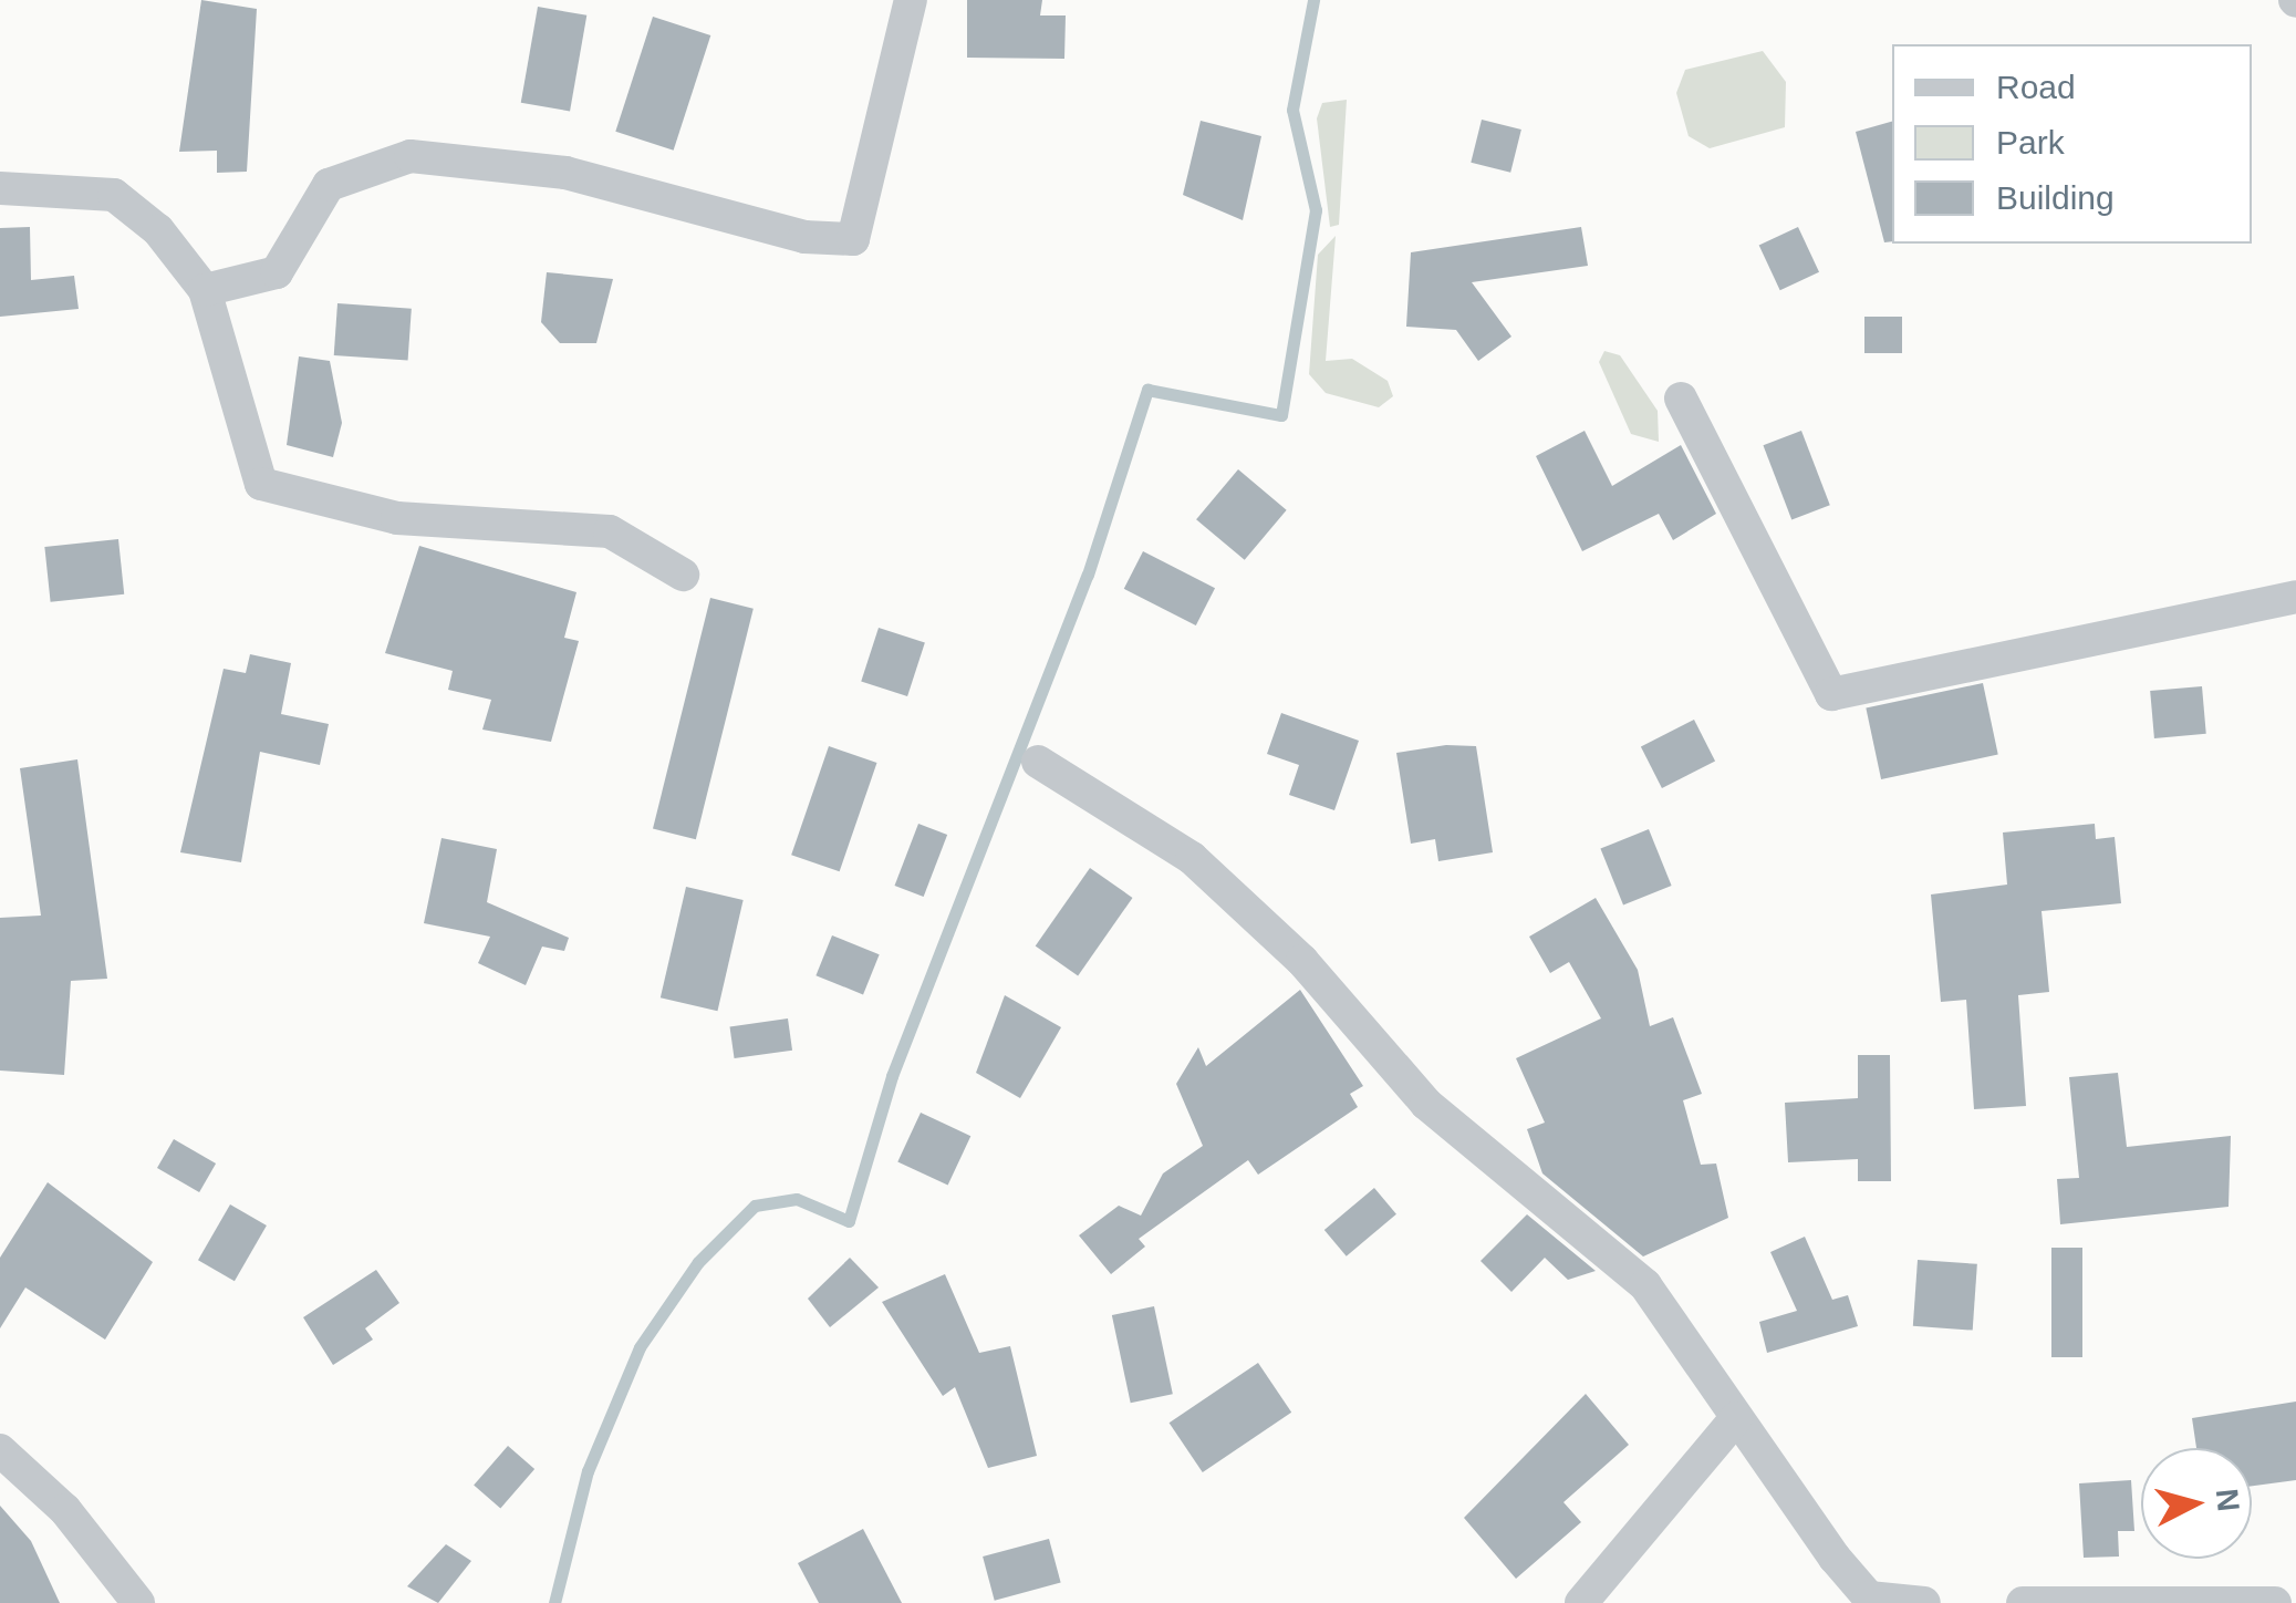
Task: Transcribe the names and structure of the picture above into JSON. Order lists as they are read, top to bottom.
{
  "legend": ["Road", "Park", "Building"],
  "north": "right"
}
